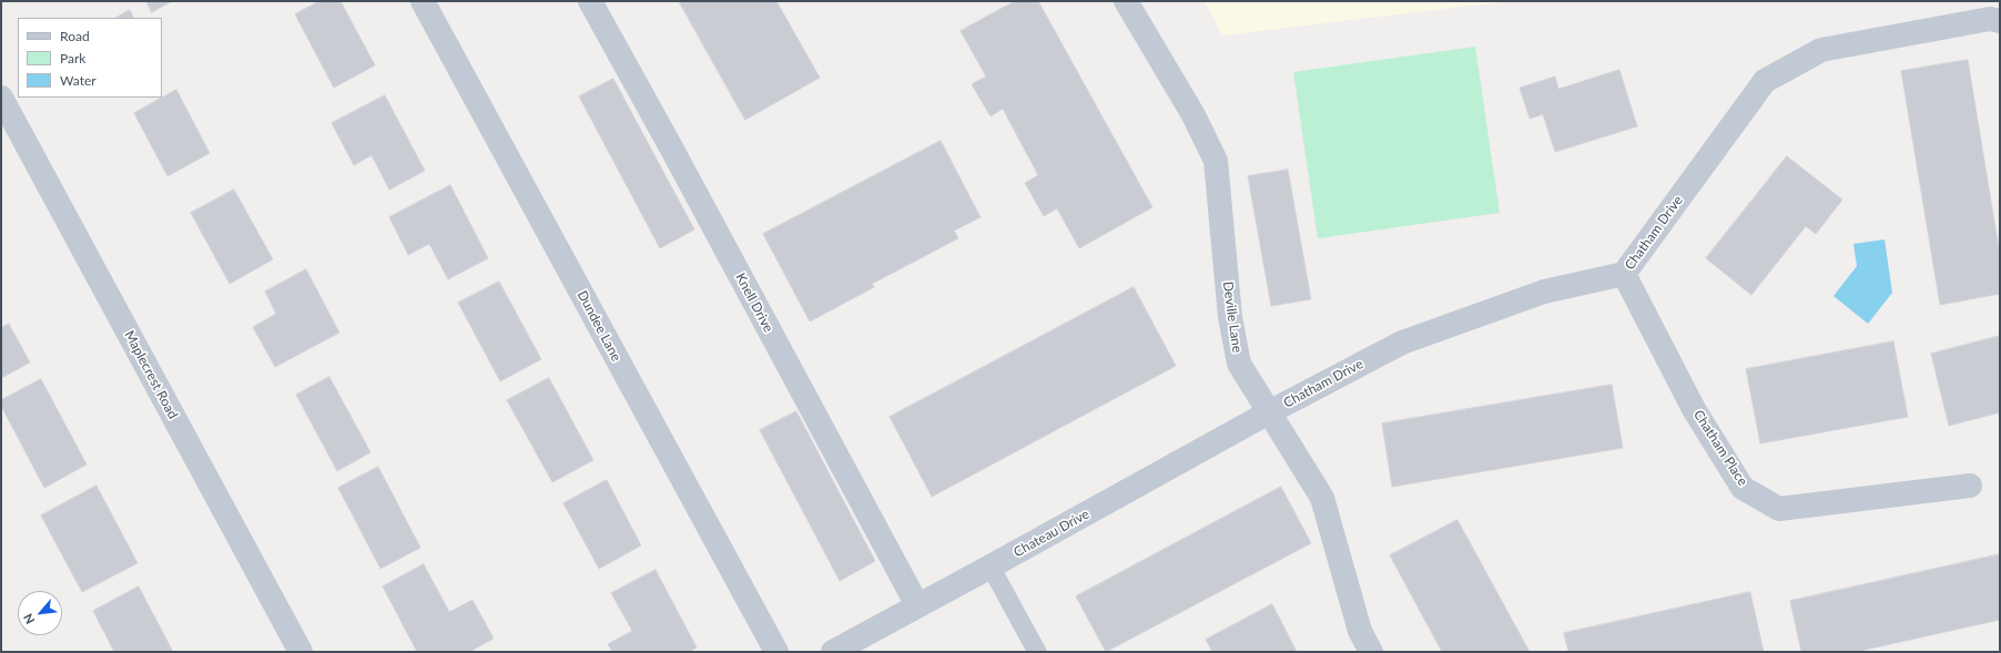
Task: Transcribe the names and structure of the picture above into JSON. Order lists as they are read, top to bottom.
{
  "streets": {
    "street": [
      "Chatham Drive",
      "Knell Drive",
      "Deville Lane",
      "Dundee Lane",
      "Maplecrest Road",
      "Chatham Place",
      "Chateau Drive"
    ]
  },
  "crossings": [
    ["Chatham Drive", "Deville Lane"],
    ["Chatham Drive", "Chatham Place"],
    ["Chatham Drive", "Chateau Drive"],
    ["Knell Drive", "Chateau Drive"],
    ["Deville Lane", "Chateau Drive"]
  ],
  "legend": ["Road", "Park", "Water"],
  "north": "bottom left"
}
